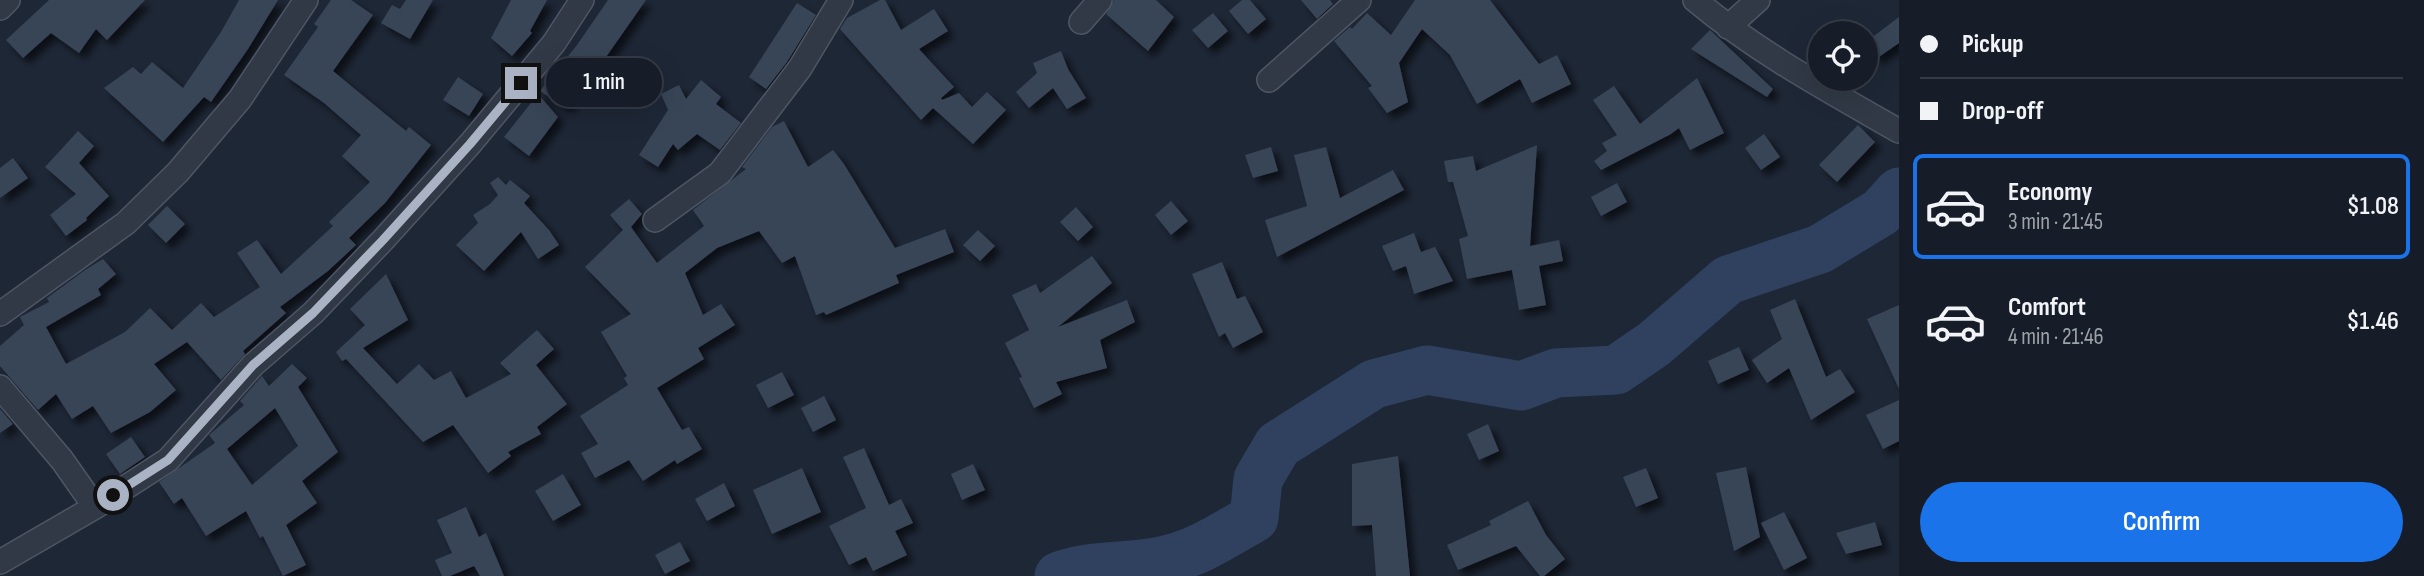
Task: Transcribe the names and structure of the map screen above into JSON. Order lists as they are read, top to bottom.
{
  "page": {
    "banner": ["Pickup", "Drop-off"],
    "bubble": "1 min",
    "list": [
      {
        "name": "Economy",
        "note": "3 min · 21:45",
        "value": "$1.08"
      },
      {
        "name": "Comfort",
        "note": "4 min · 21:46",
        "value": "$1.46"
      }
    ],
    "buttons": "Confirm"
  }
}
